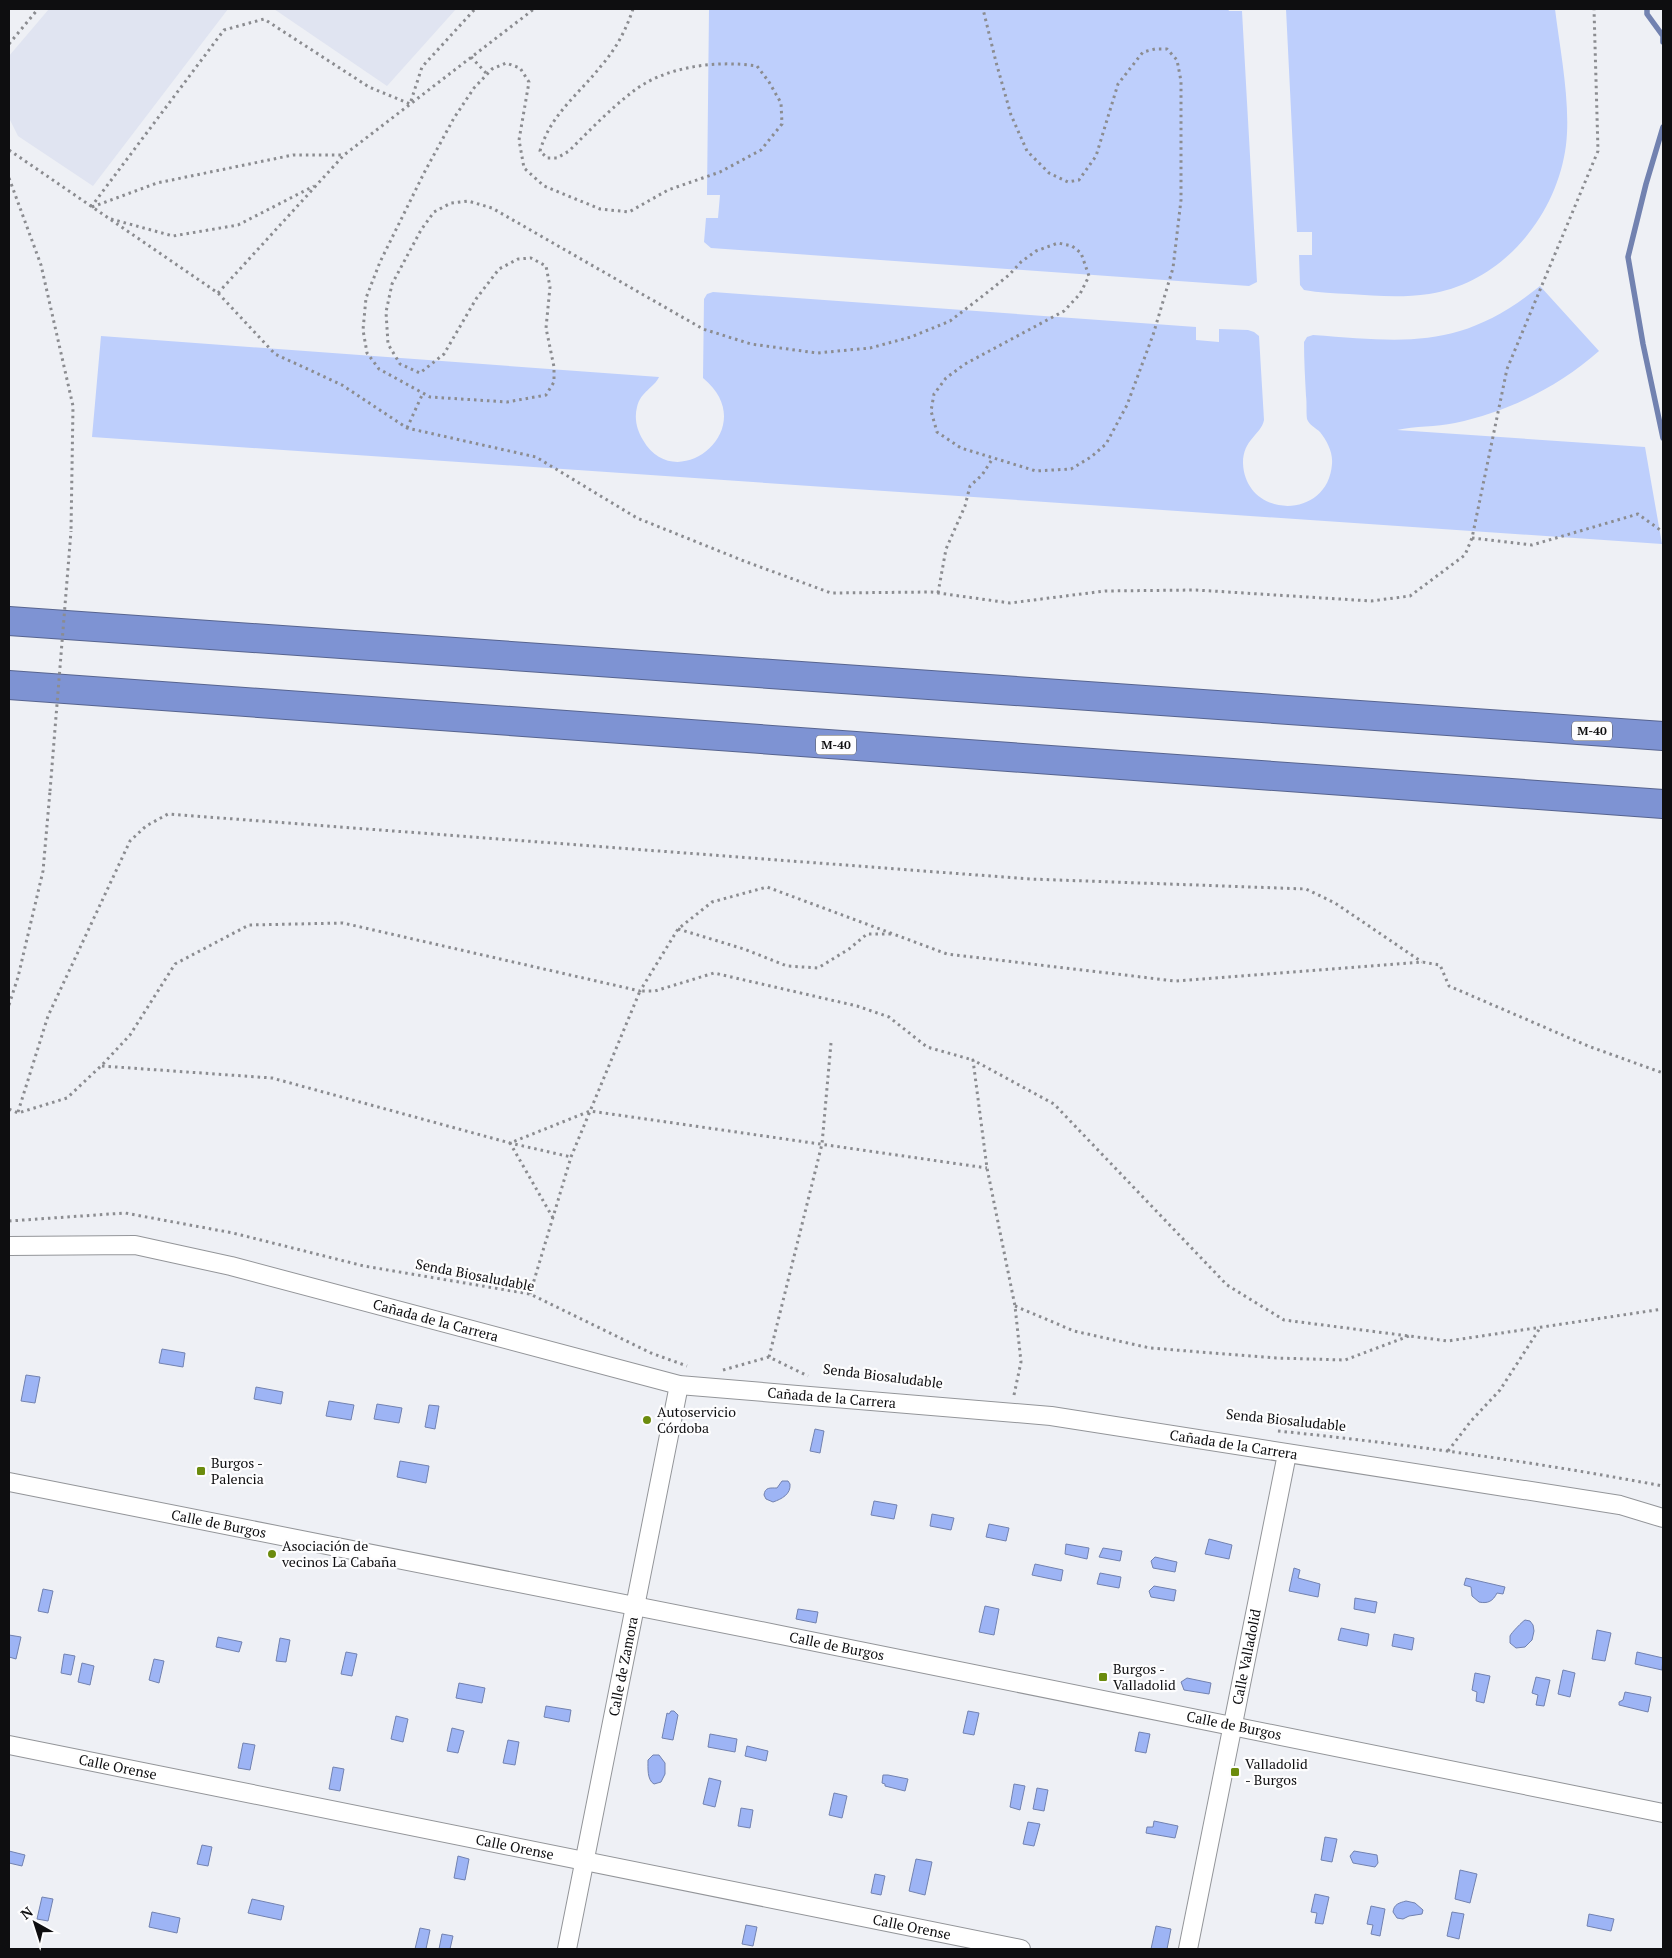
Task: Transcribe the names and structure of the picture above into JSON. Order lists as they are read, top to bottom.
{
  "streets": {
    "highway": ["M-40"],
    "street": [
      "Cañada de la Carrera",
      "Calle de Burgos",
      "Calle Valladolid",
      "Calle de Zamora",
      "Calle Orense"
    ],
    "path": ["Senda Biosaludable"]
  },
  "crossings": [
    ["Cañada de la Carrera", "Calle Valladolid"],
    ["Cañada de la Carrera", "Calle de Zamora"],
    ["Calle de Burgos", "Calle Valladolid"],
    ["Calle de Burgos", "Calle de Zamora"],
    ["Calle de Zamora", "Calle Orense"]
  ],
  "places": {
    "other": ["Autoservicio Córdoba", "Asociación de vecinos La Cabaña"],
    "transit": ["Burgos - Palencia", "Burgos - Valladolid", "Valladolid - Burgos"]
  },
  "north": "top left"
}
